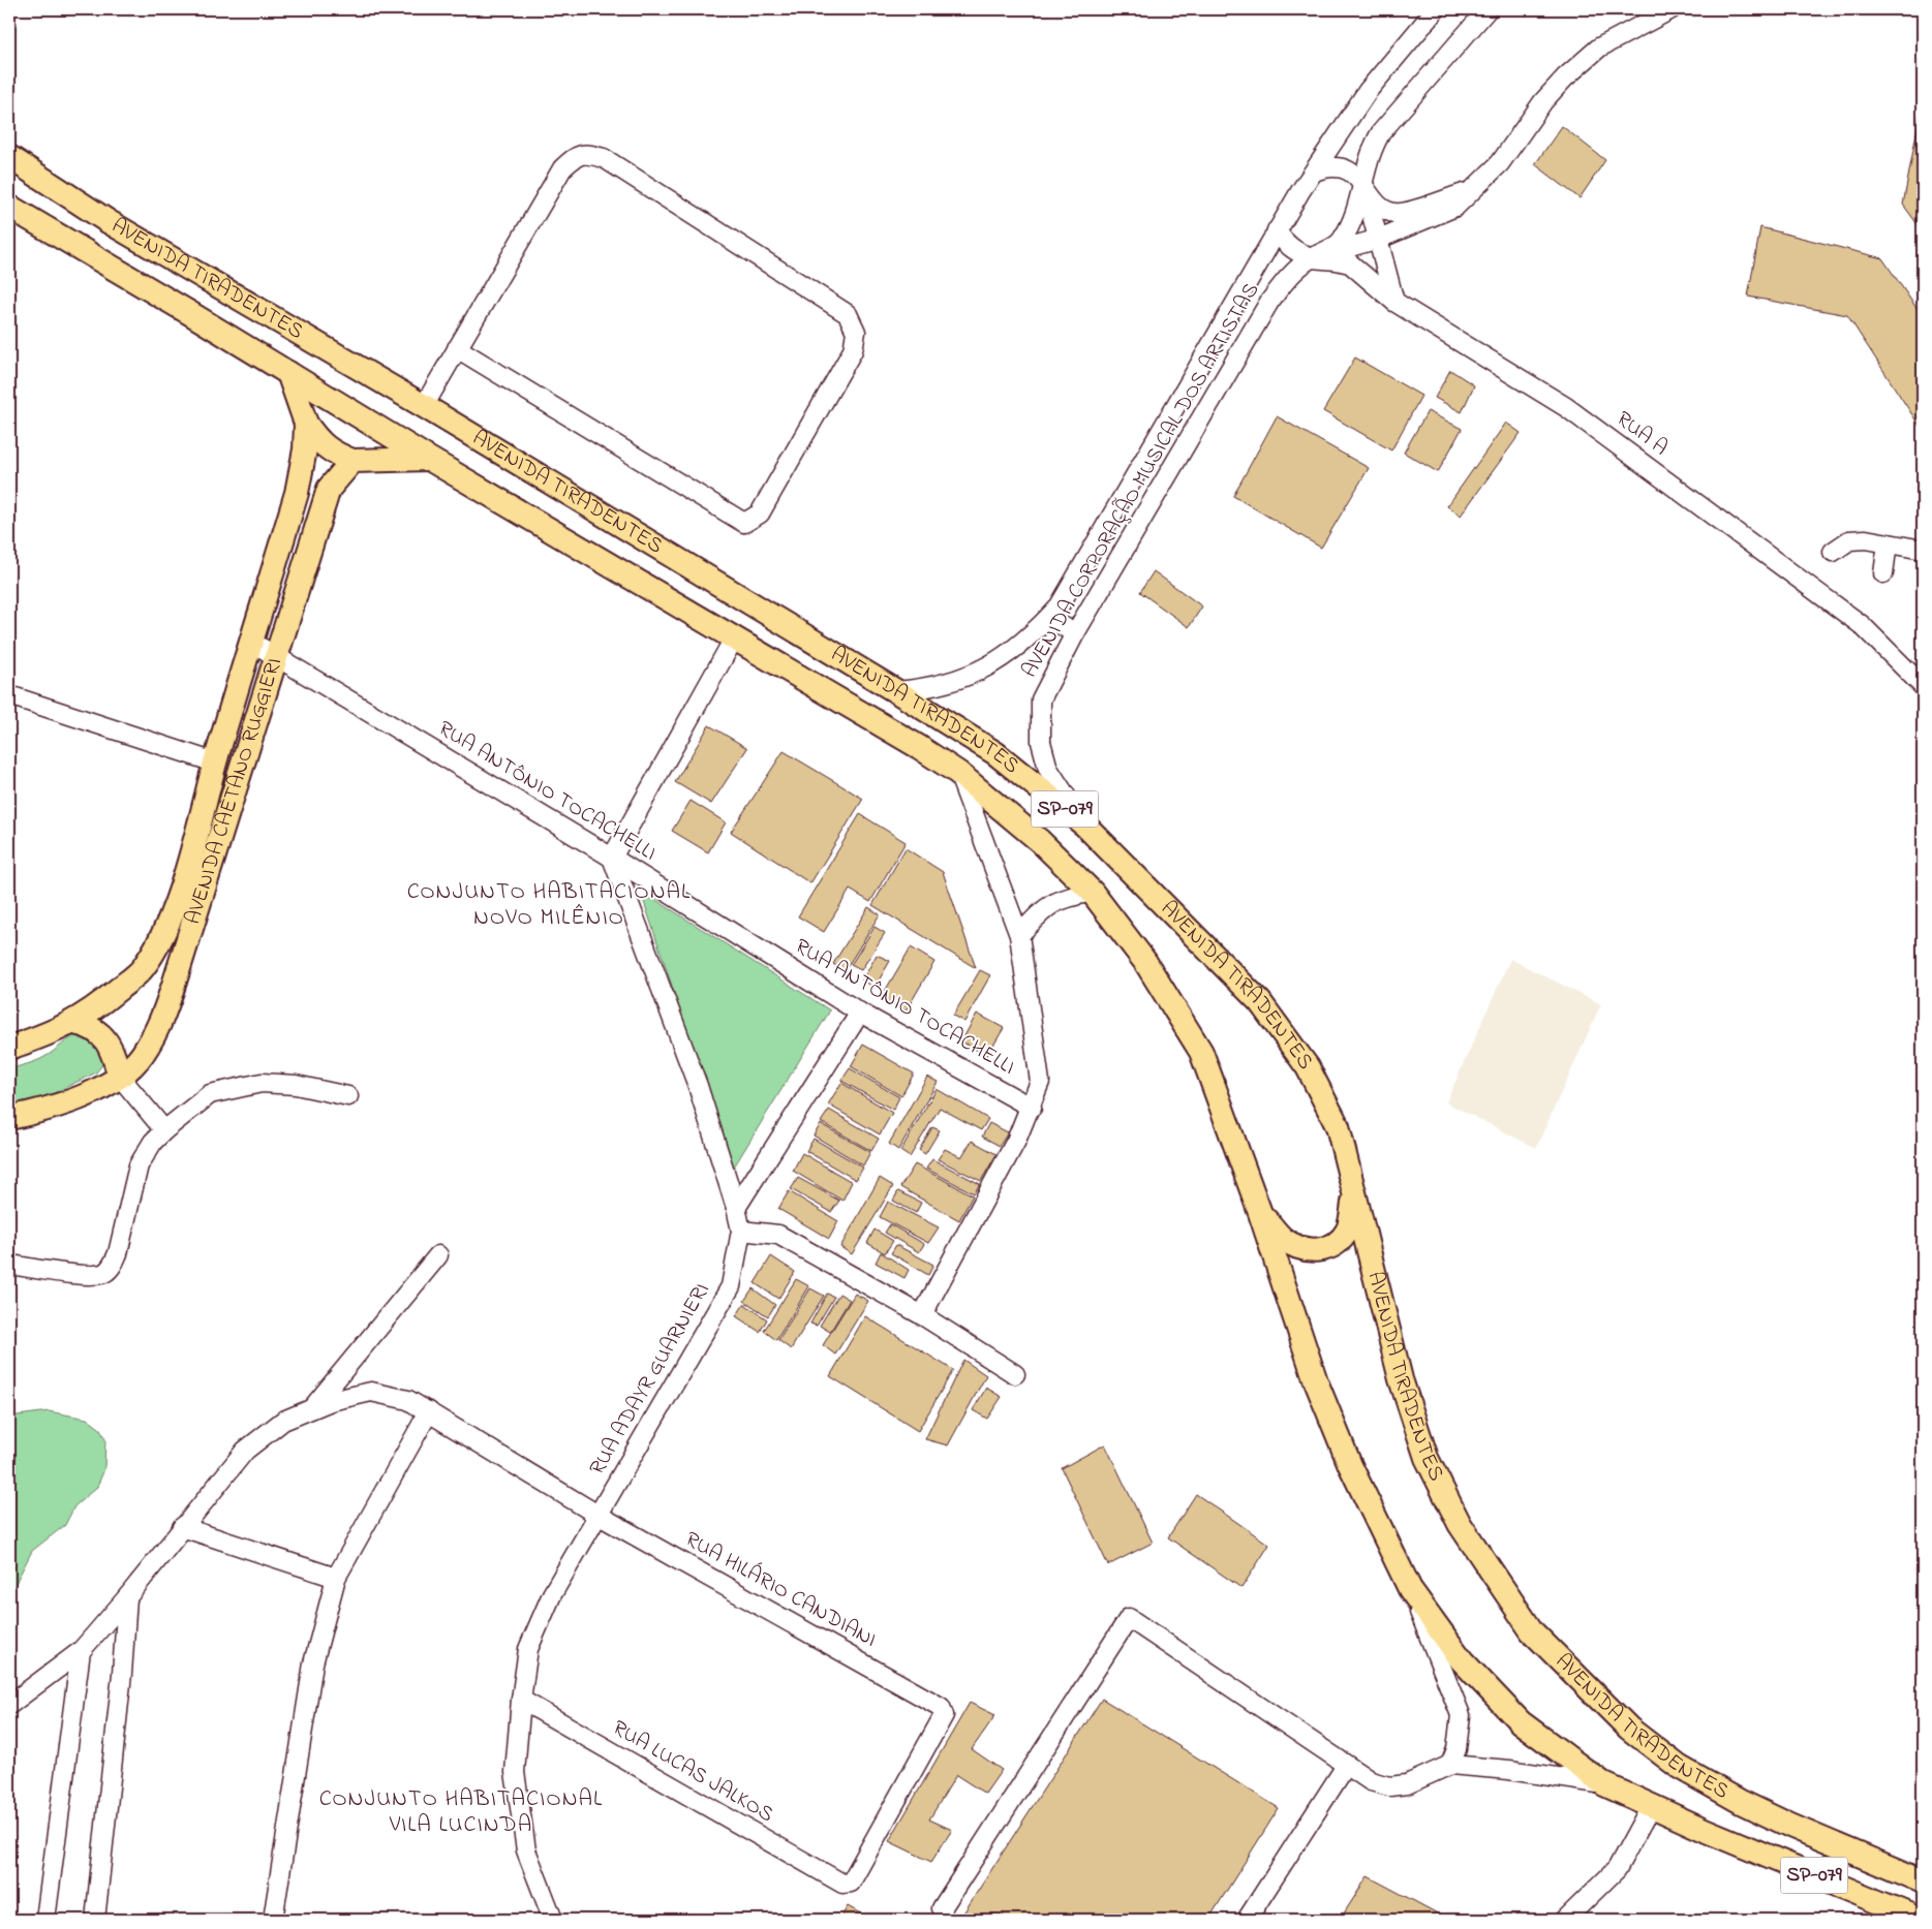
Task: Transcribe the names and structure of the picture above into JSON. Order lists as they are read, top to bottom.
{
  "streets": {
    "main road": ["AVENIDA TIRADENTES", "AVENIDA CAETANO RUGGIERI", "SP-079"],
    "street": [
      "RUA A",
      "AVENIDA CORPORAÇÃO MUSICAL DOS ARTISTAS",
      "RUA ANTÔNIO TOCACHELLI",
      "RUA ADAYR GUARNIERI",
      "RUA HILÁRIO CANDIANI",
      "RUA LUCAS JALKOS"
    ]
  },
  "crossings": [
    ["AVENIDA TIRADENTES", "AVENIDA CORPORAÇÃO MUSICAL DOS ARTISTAS"],
    ["AVENIDA TIRADENTES", "AVENIDA CAETANO RUGGIERI"],
    ["RUA A", "AVENIDA CORPORAÇÃO MUSICAL DOS ARTISTAS"],
    ["AVENIDA CAETANO RUGGIERI", "RUA ANTÔNIO TOCACHELLI"],
    ["RUA ANTÔNIO TOCACHELLI", "RUA ADAYR GUARNIERI"],
    ["RUA ADAYR GUARNIERI", "RUA HILÁRIO CANDIANI"],
    ["RUA ADAYR GUARNIERI", "RUA LUCAS JALKOS"],
    ["RUA HILÁRIO CANDIANI", "RUA LUCAS JALKOS"]
  ],
  "districts": ["CONJUNTO HABITACIONAL NOVO MILÊNIO", "CONJUNTO HABITACIONAL VILA LUCINDA"]
}
